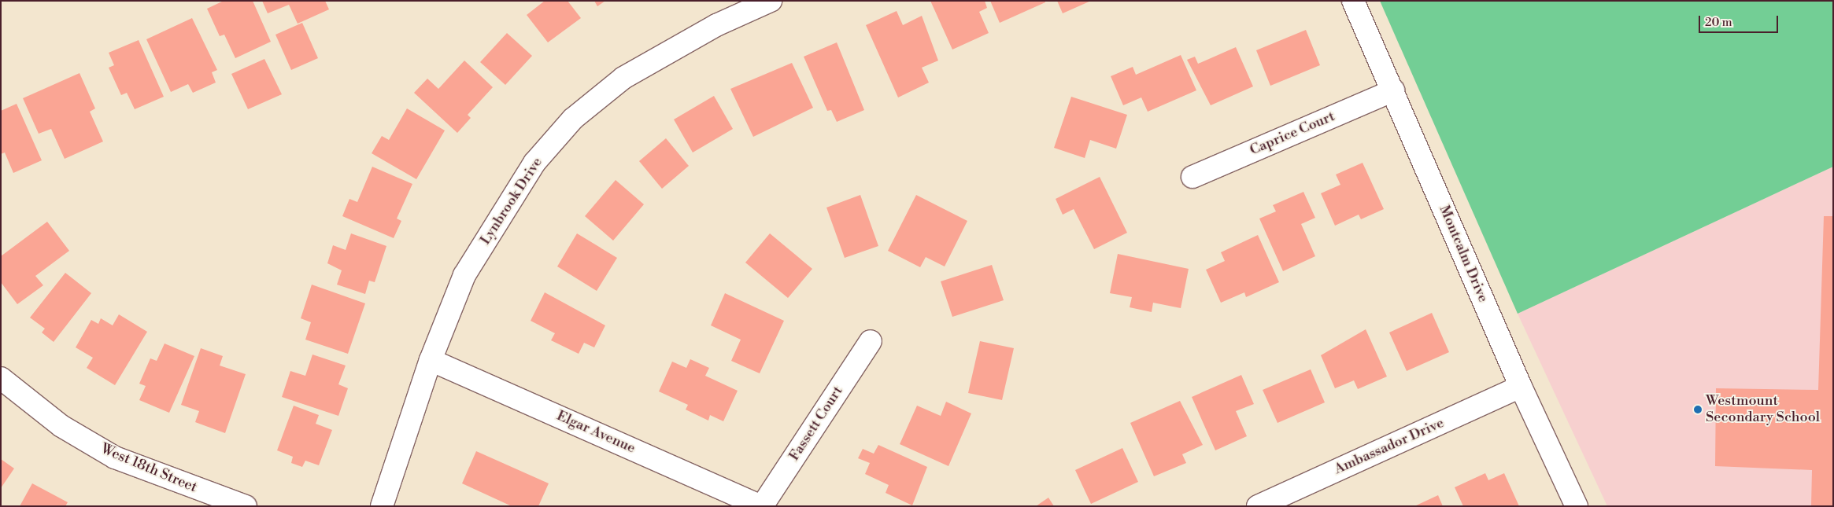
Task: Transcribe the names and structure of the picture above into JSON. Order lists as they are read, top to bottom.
{
  "streets": {
    "street": [
      "Caprice Court",
      "Lynbrook Drive",
      "Montcalm Drive",
      "Fassett Court",
      "Elgar Avenue",
      "Ambassador Drive",
      "West 18th Street"
    ]
  },
  "crossings": [
    ["Caprice Court", "Montcalm Drive"],
    ["Lynbrook Drive", "Elgar Avenue"],
    ["Montcalm Drive", "Ambassador Drive"],
    ["Fassett Court", "Elgar Avenue"]
  ],
  "places": ["Westmount Secondary School"],
  "scale_bar": "20 m"
}
